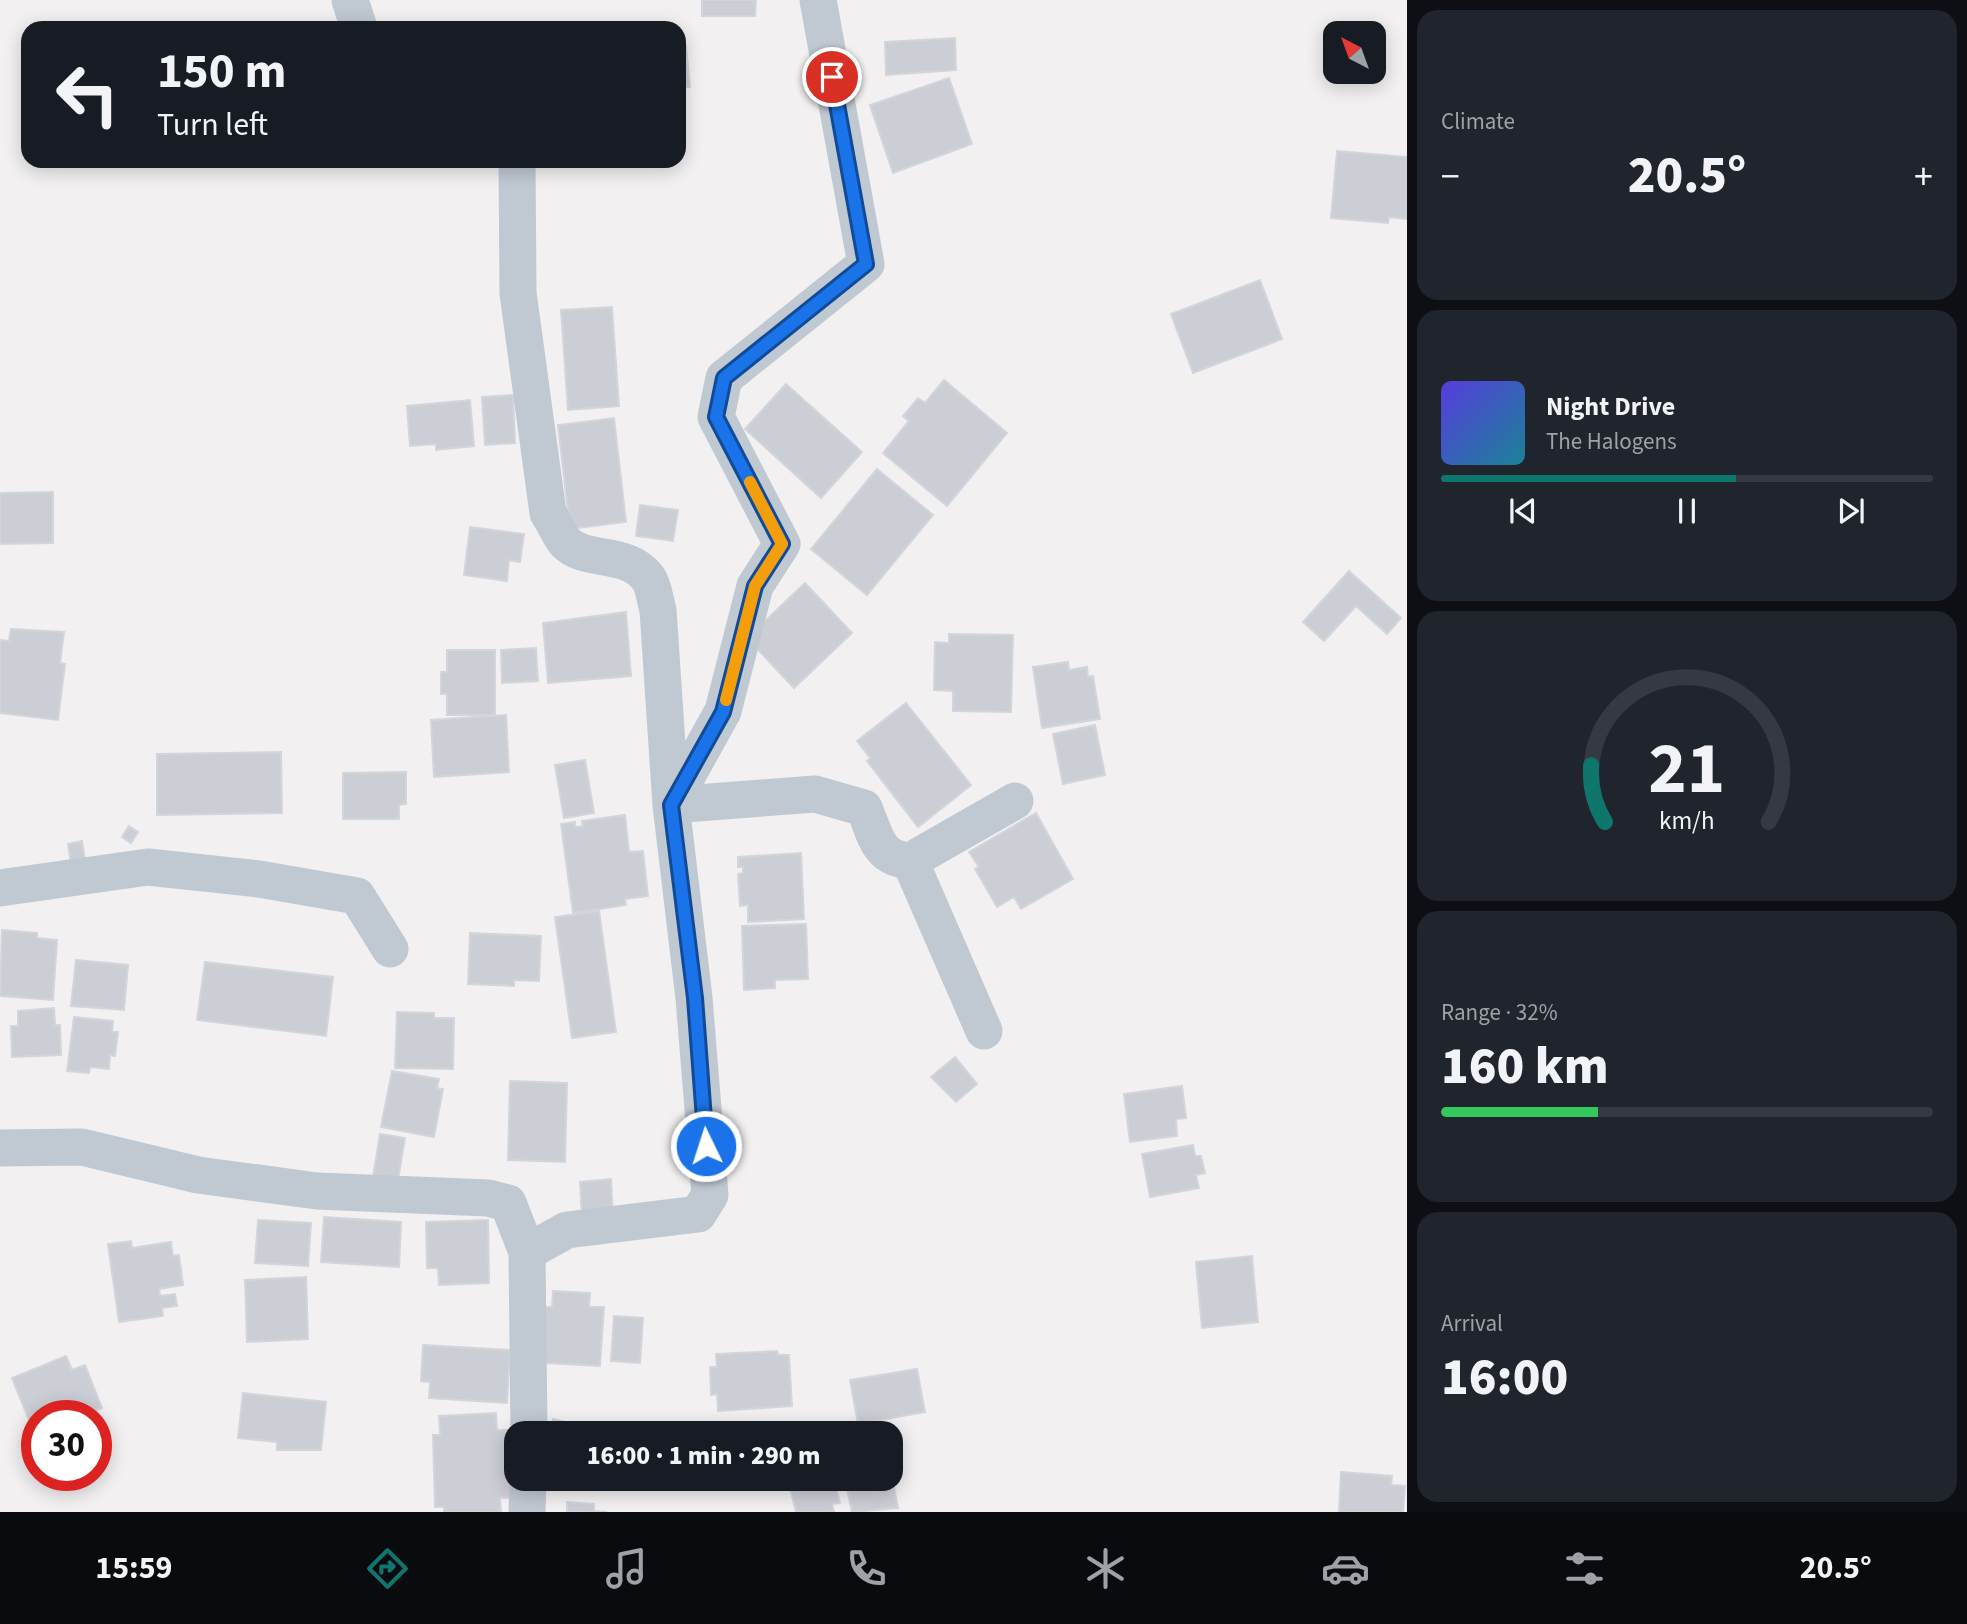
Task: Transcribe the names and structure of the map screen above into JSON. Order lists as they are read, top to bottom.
{
  "north": "top left",
  "page": {
    "tile": [
      "Climate",
      ["Range · 32%", "160 km"],
      ["Arrival", "16:00"]
    ],
    "turn": ["150 m", "Turn left"],
    "heat": ["−", "20.5°", "+"],
    "song": ["Night Drive", "The Halogens"],
    "limit": "30",
    "trip": "16:00 · 1 min · 290 m",
    "tabs": ["15:59", "20.5°"],
    "gauge": ["21", "km/h"]
  }
}
